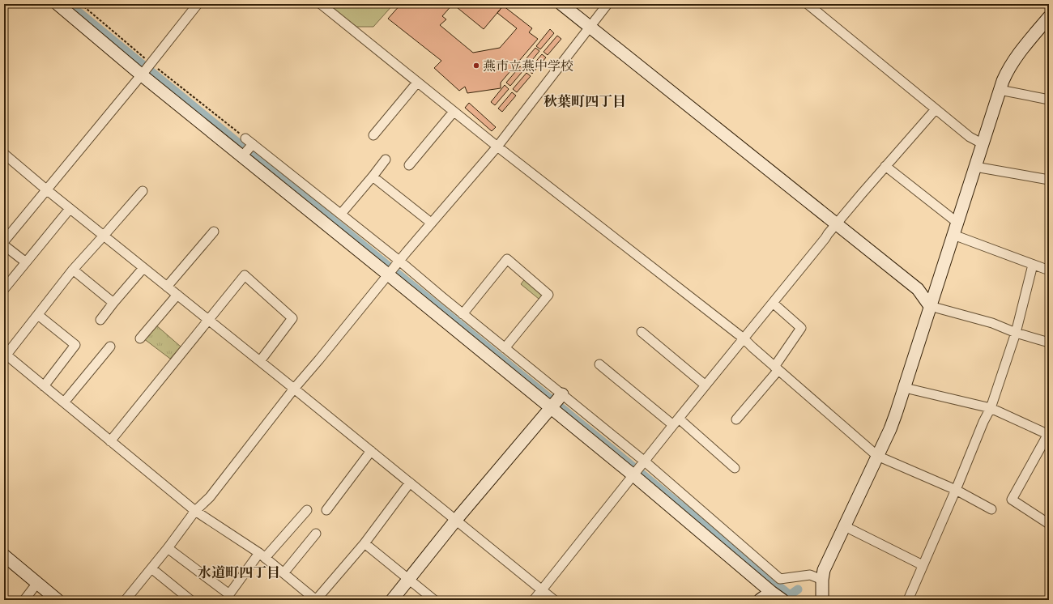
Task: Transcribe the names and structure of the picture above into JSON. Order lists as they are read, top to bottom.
{
  "districts": ["秋葉町四丁目", "水道町四丁目"],
  "places": ["燕市立燕中学校"]
}
